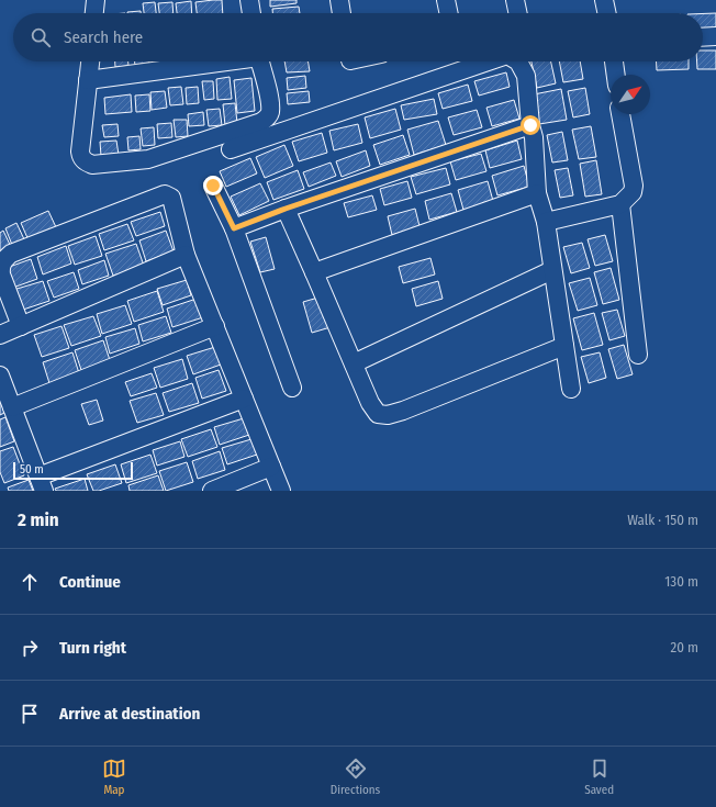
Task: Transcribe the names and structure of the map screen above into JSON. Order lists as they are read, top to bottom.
{
  "scale_bar": "50 m",
  "north": "top right",
  "page": {
    "search": "Search here",
    "scale": "50 m",
    "heading": ["2 min", "Walk · 150 m"],
    "list": [
      ["Continue", "130 m"],
      ["Turn right", "20 m"],
      "Arrive at destination"
    ],
    "nav": ["Map", "Directions", "Saved"]
  }
}
